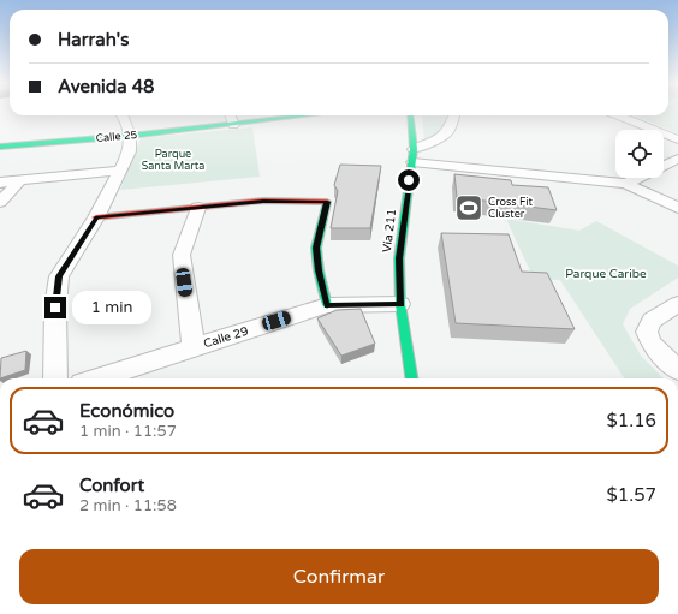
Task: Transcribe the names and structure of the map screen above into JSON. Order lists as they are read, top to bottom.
{
  "streets": {
    "street": ["Calle 25", "Vía 211", "Calle 29"]
  },
  "crossings": [
    ["Vía 211", "Calle 29"]
  ],
  "parks": ["Parque Santa Marta", "Parque Caribe"],
  "places": {
    "sports": ["Cross Fit Cluster"]
  },
  "page": {
    "banner": ["Harrah's", "Avenida 48"],
    "bubble": "1 min",
    "list": [
      {
        "name": "Económico",
        "note": "1 min · 11:57",
        "value": "$1.16"
      },
      {
        "name": "Confort",
        "note": "2 min · 11:58",
        "value": "$1.57"
      }
    ],
    "buttons": "Confirmar"
  }
}
